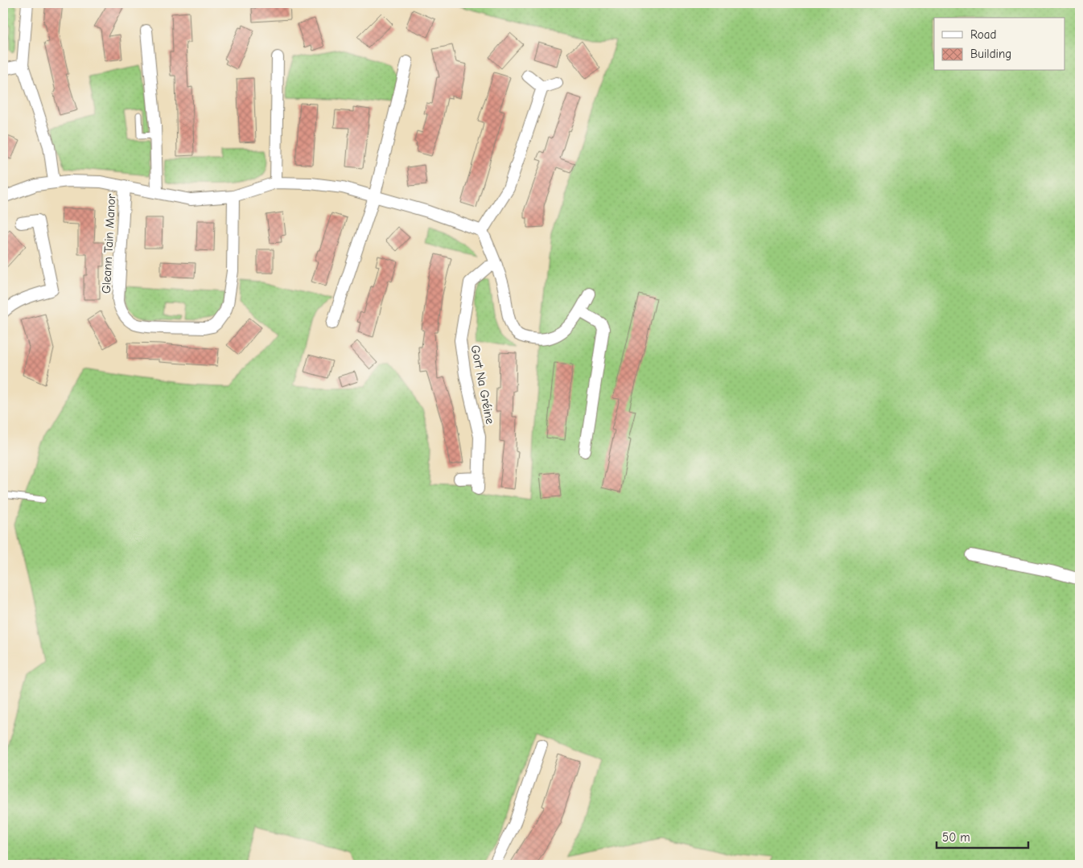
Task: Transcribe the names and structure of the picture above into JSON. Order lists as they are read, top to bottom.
{
  "streets": {
    "street": ["Gleann Tain Manor", "Gort Na Gréine"]
  },
  "legend": ["Road", "Building"],
  "scale_bar": "50 m"
}
